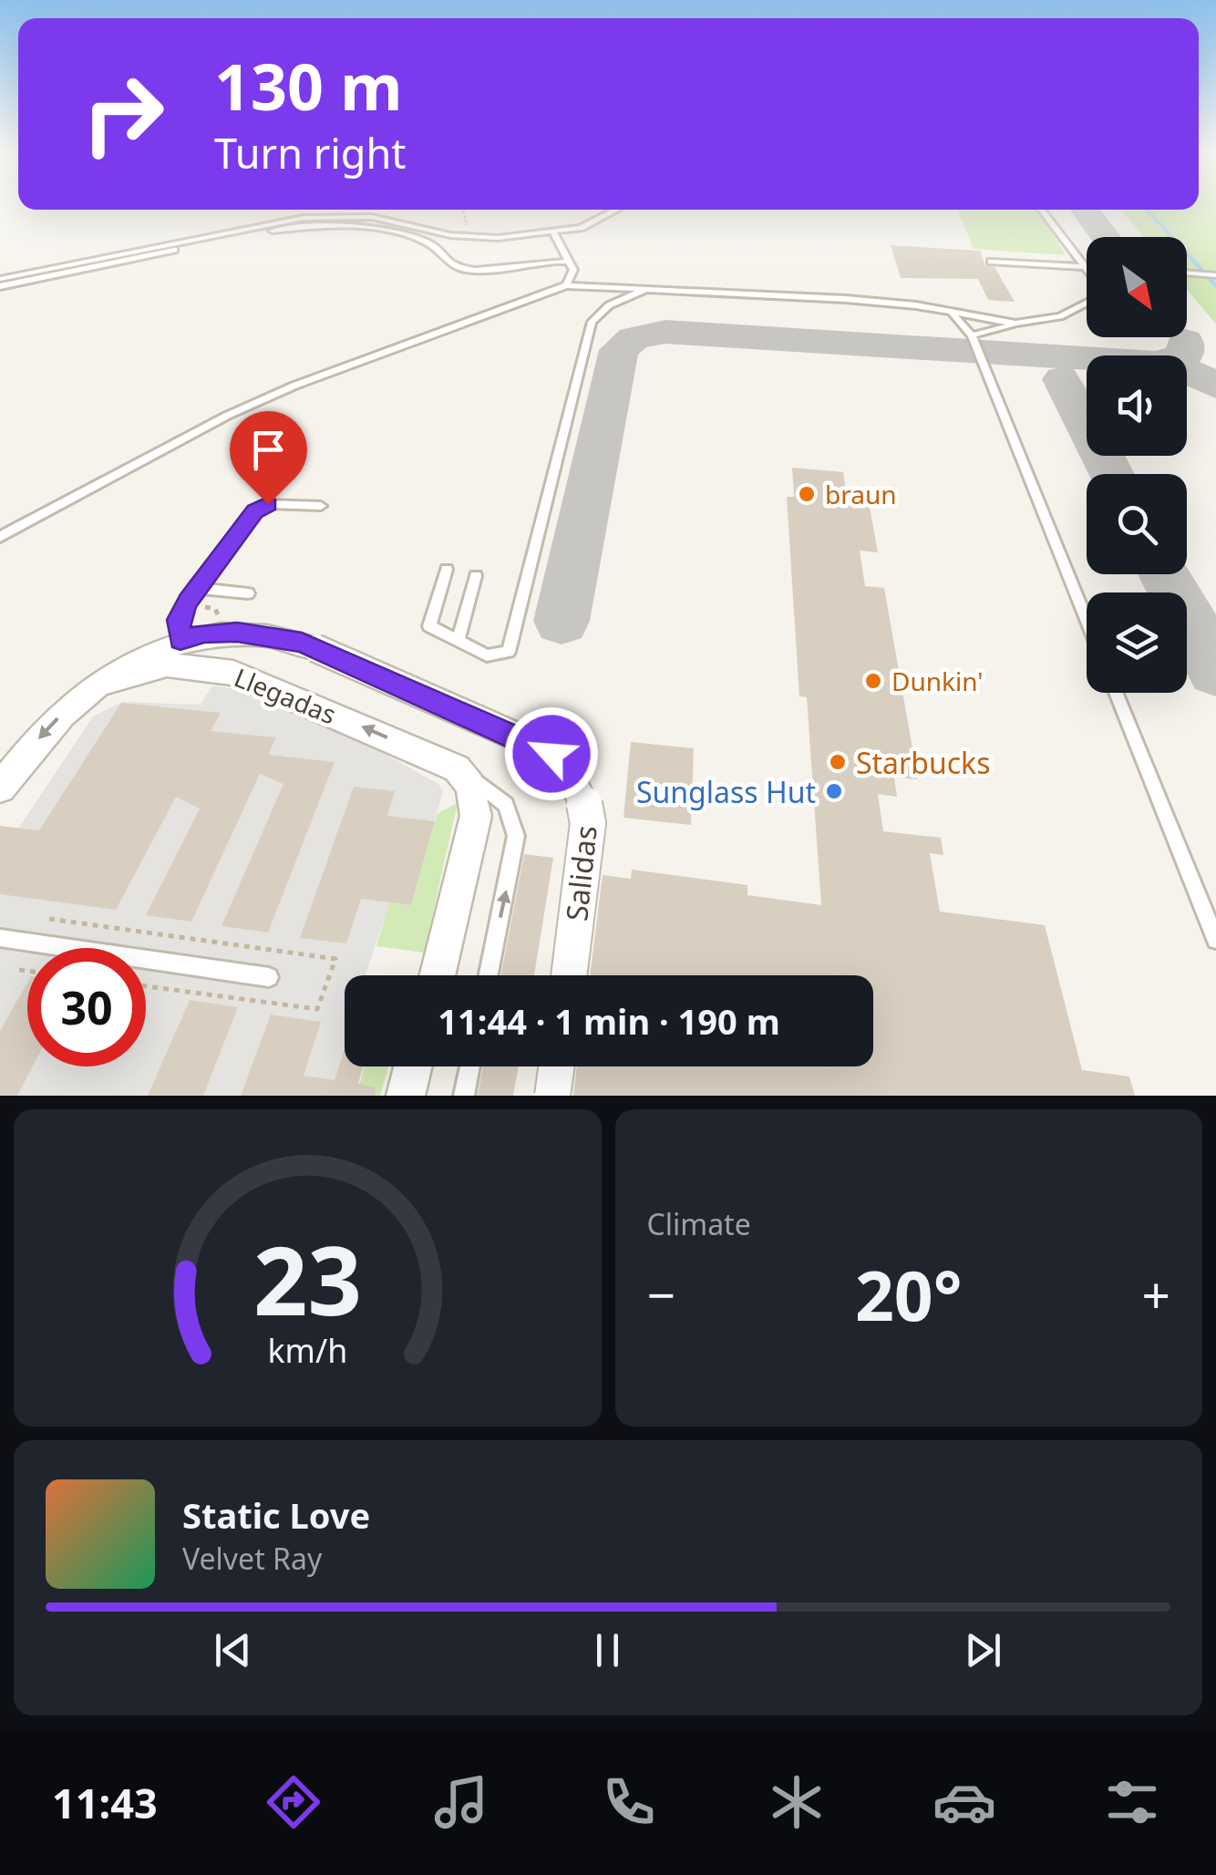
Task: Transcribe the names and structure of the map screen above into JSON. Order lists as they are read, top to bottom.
{
  "streets": {
    "street": ["Llegadas", "Salidas"]
  },
  "crossings": [
    ["Llegadas", "Salidas"]
  ],
  "places": [
    "braun",
    "Dunkin'",
    "Starbucks",
    "Sunglass Hut"
  ],
  "north": "bottom right",
  "page": {
    "turn": ["130 m", "Turn right"],
    "limit": "30",
    "trip": "11:44 · 1 min · 190 m",
    "tile": "Climate",
    "heat": ["−", "20°", "+"],
    "song": ["Static Love", "Velvet Ray"],
    "tabs": "11:43",
    "gauge": ["23", "km/h"]
  }
}
